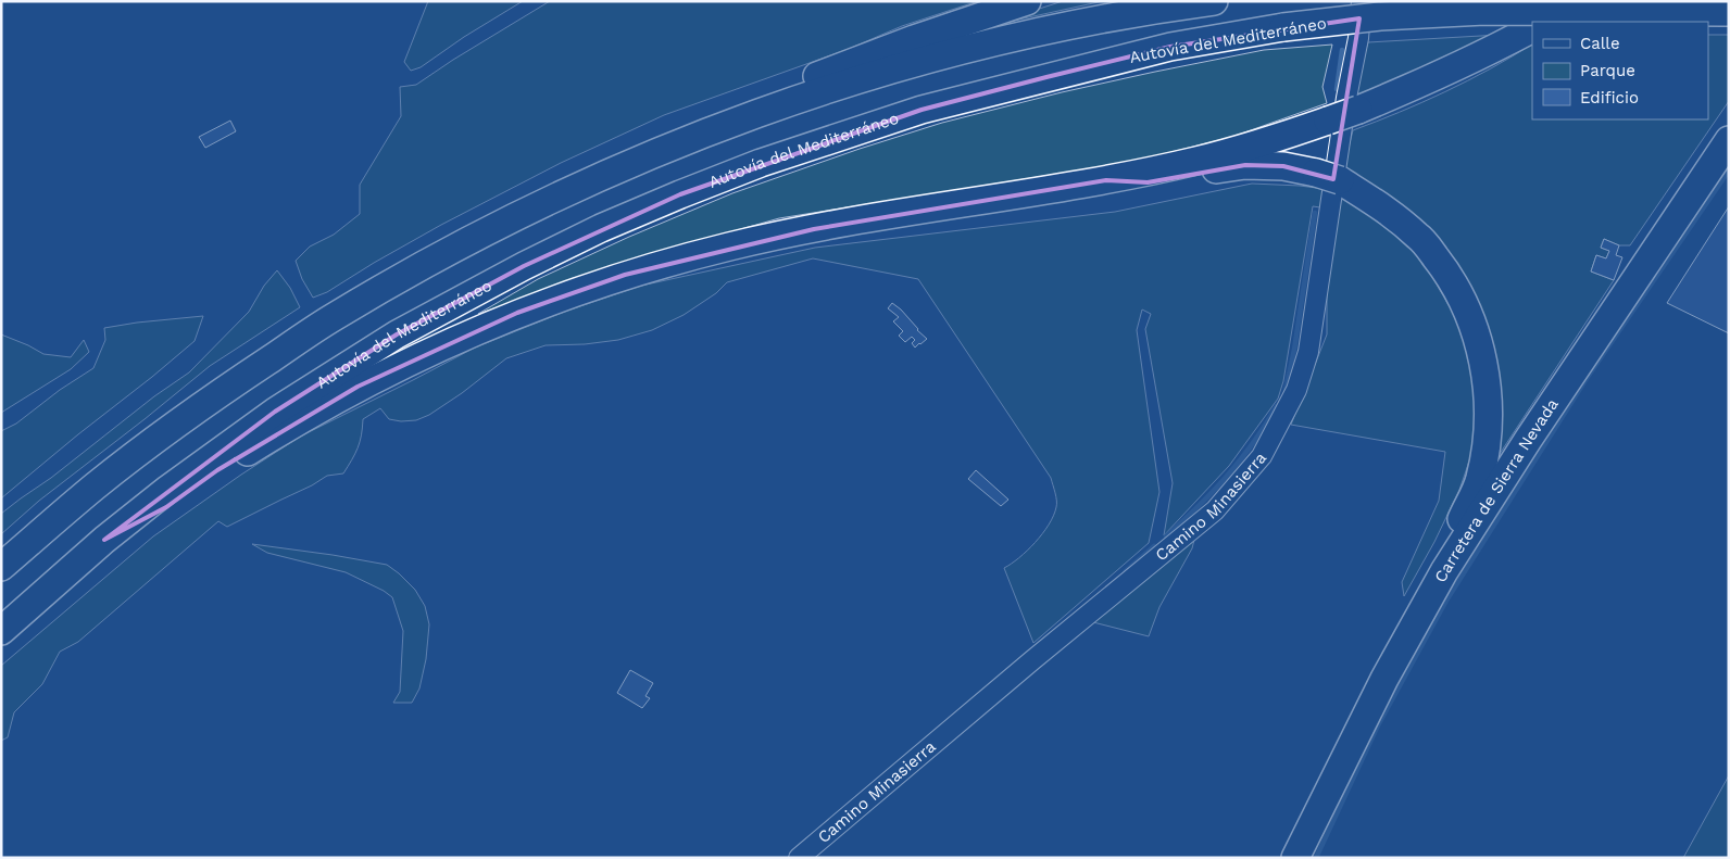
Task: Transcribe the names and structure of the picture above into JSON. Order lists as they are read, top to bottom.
{
  "streets": {
    "highway": ["Autovía del Mediterráneo", "Carretera de Sierra Nevada"],
    "street": ["Camino Minasierra"]
  },
  "legend": ["Calle", "Parque", "Edificio"]
}
